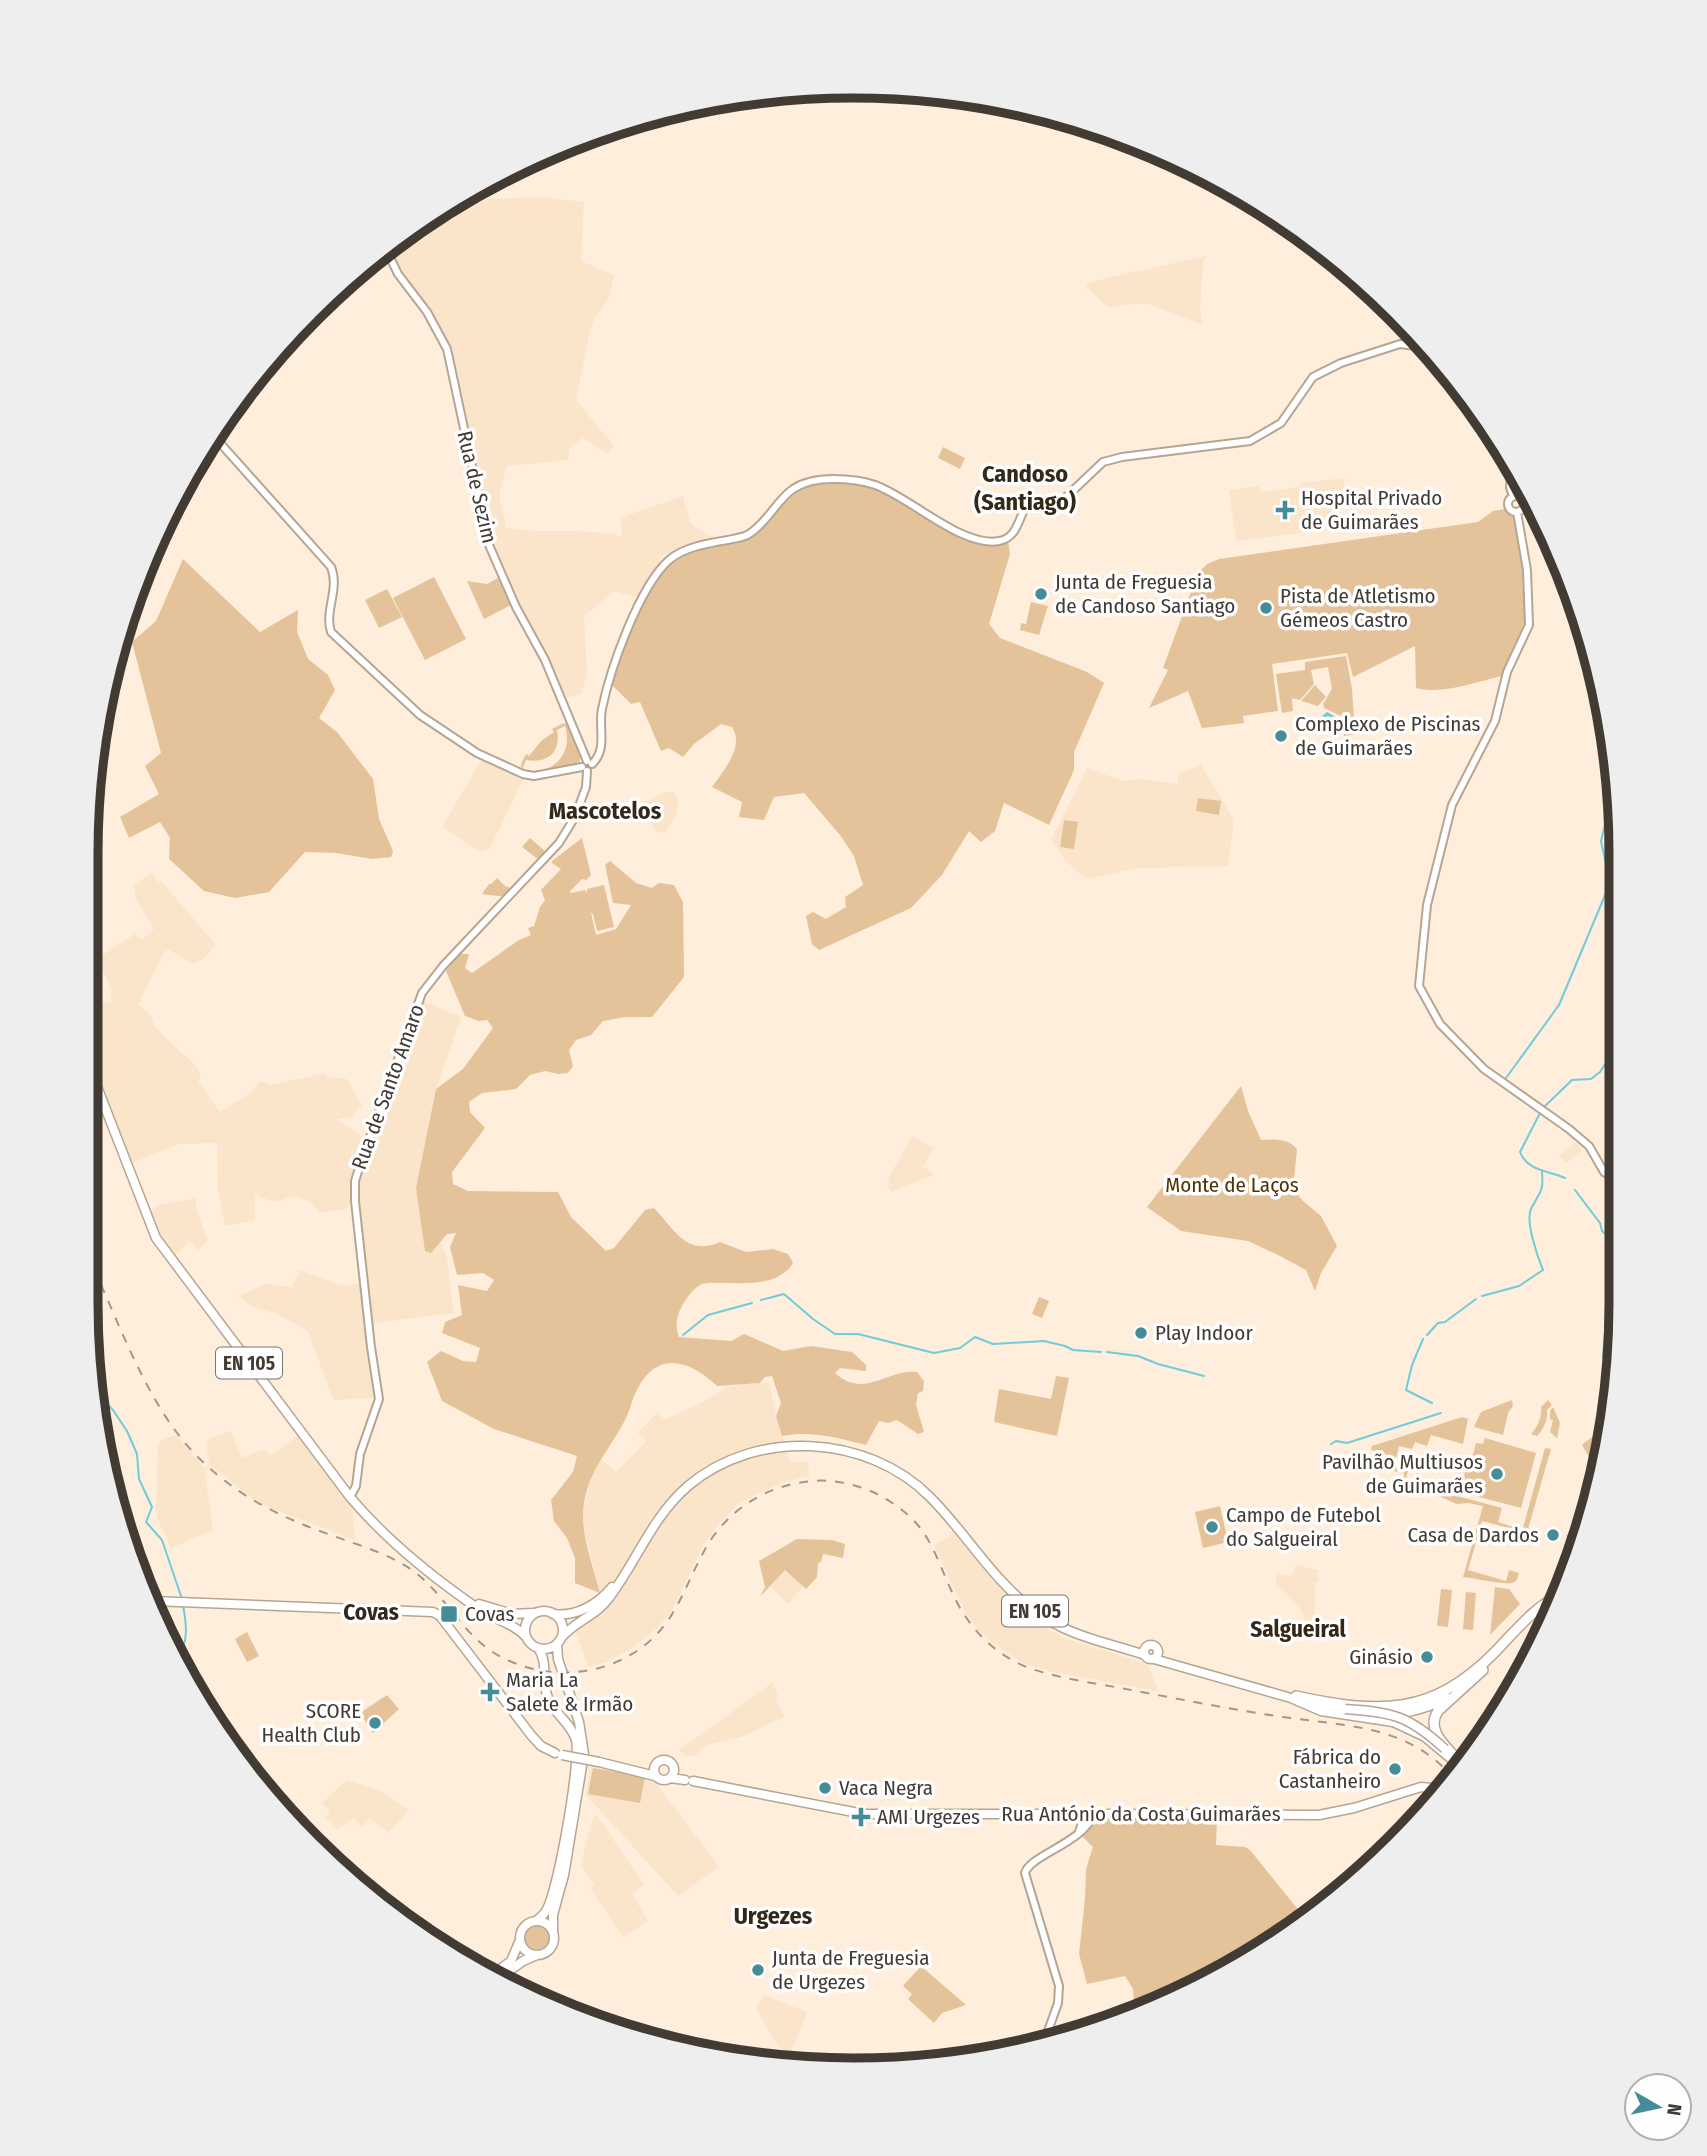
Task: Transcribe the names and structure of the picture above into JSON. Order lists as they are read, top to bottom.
{
  "streets": {
    "highway": ["EN 105"],
    "main road": ["Rua António da Costa Guimarães"],
    "street": ["Rua de Sezim", "Rua de Santo Amaro"]
  },
  "crossings": [
    ["Rua de Sezim", "Rua de Santo Amaro"],
    ["Rua de Santo Amaro", "EN 105"]
  ],
  "districts": [
    "Candoso (Santiago)",
    "Mascotelos",
    "Covas",
    "Salgueiral",
    "Urgezes"
  ],
  "parks": ["Monte de Laços"],
  "places": {
    "health": ["Hospital Privado de Guimarães", "Maria La Salete & Irmão", "AMI Urgezes"],
    "other": [
      "Junta de Freguesia de Candoso Santiago",
      "Pista de Atletismo Gémeos Castro",
      "Complexo de Piscinas de Guimarães",
      "Play Indoor",
      "Pavilhão Multiusos de Guimarães",
      "Campo de Futebol do Salgueiral",
      "Casa de Dardos",
      "Ginásio",
      "SCORE Health Club",
      "Fábrica do Castanheiro",
      "Vaca Negra",
      "Junta de Freguesia de Urgezes"
    ],
    "transit": ["Covas"]
  },
  "north": "right"
}
